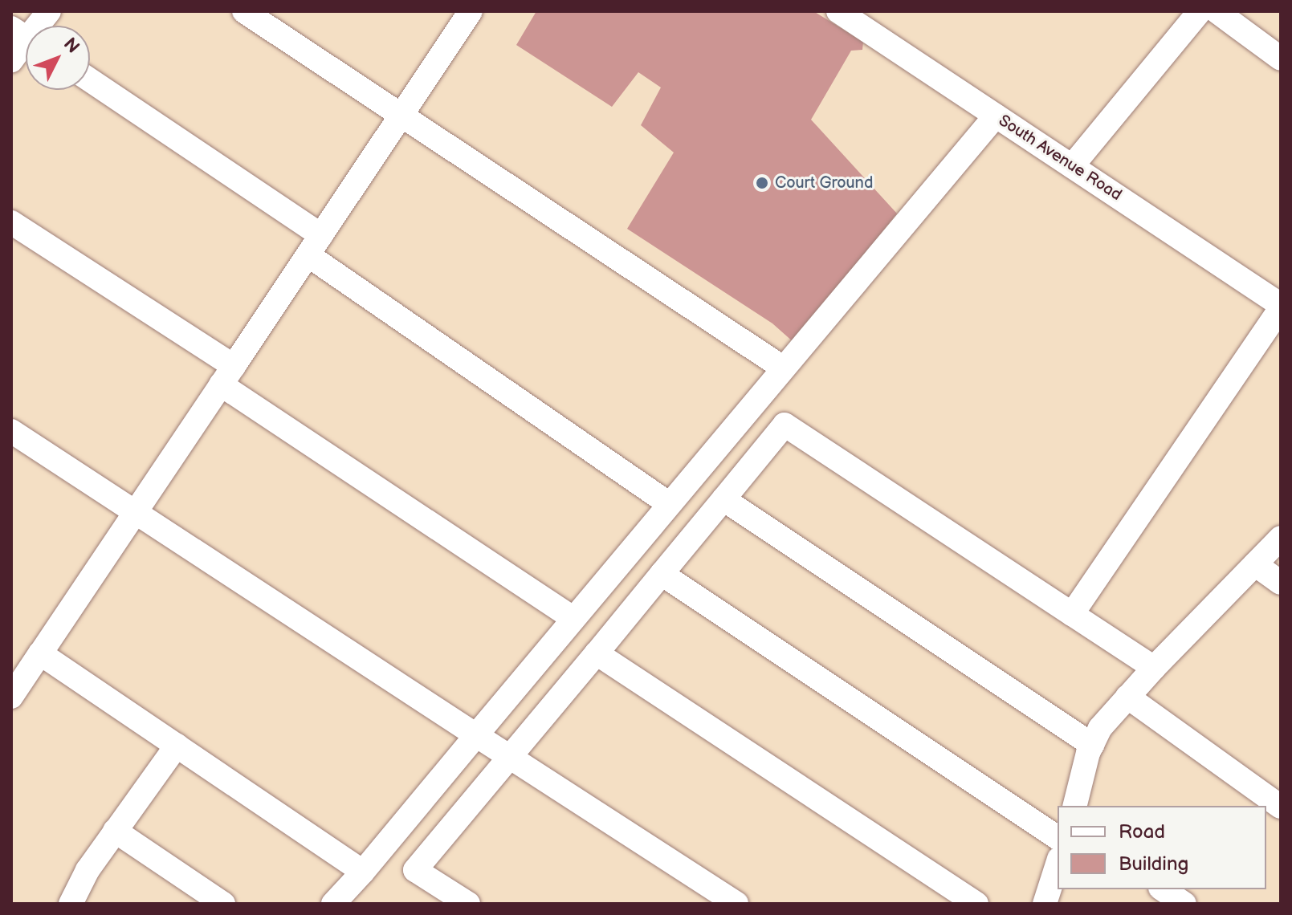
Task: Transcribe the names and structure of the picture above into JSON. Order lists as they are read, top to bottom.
{
  "streets": {
    "street": ["South Avenue Road"]
  },
  "places": ["Court Ground"],
  "legend": ["Road", "Building"],
  "north": "top right"
}
